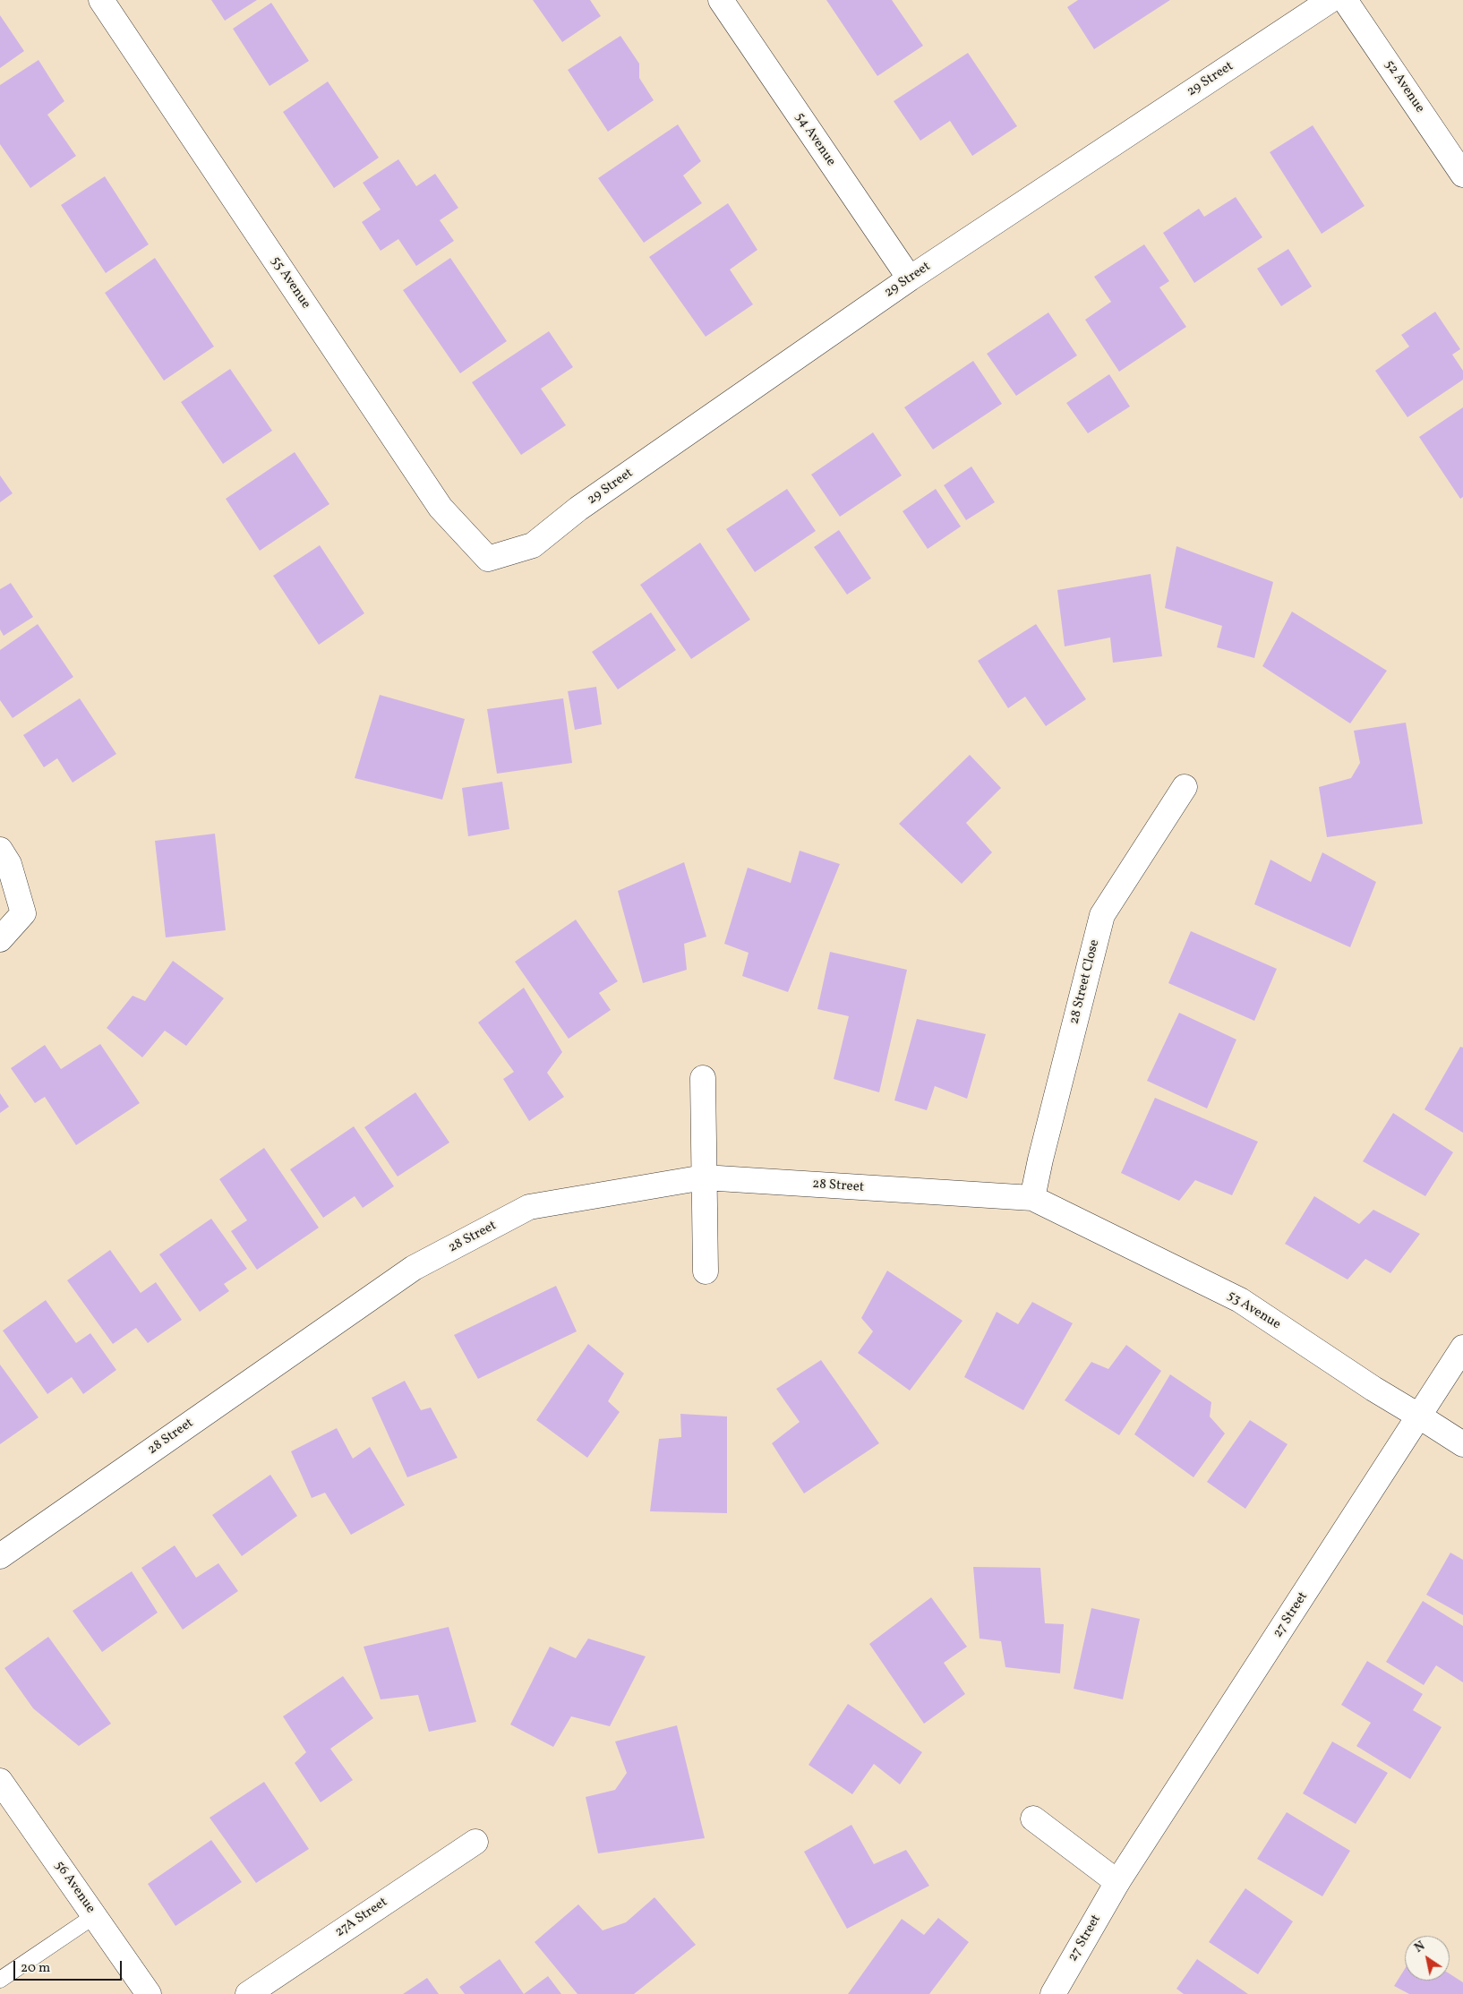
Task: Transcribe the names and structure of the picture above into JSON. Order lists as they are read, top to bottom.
{
  "streets": {
    "street": [
      "29 Street",
      "52 Avenue",
      "54 Avenue",
      "55 Avenue",
      "28 Street Close",
      "28 Street",
      "53 Avenue",
      "27 Street",
      "56 Avenue",
      "27A Street"
    ]
  },
  "crossings": [
    ["29 Street", "54 Avenue"],
    ["29 Street", "55 Avenue"],
    ["28 Street Close", "28 Street"],
    ["28 Street Close", "53 Avenue"],
    ["28 Street", "53 Avenue"],
    ["53 Avenue", "27 Street"]
  ],
  "scale_bar": "20 m",
  "north": "top left"
}
